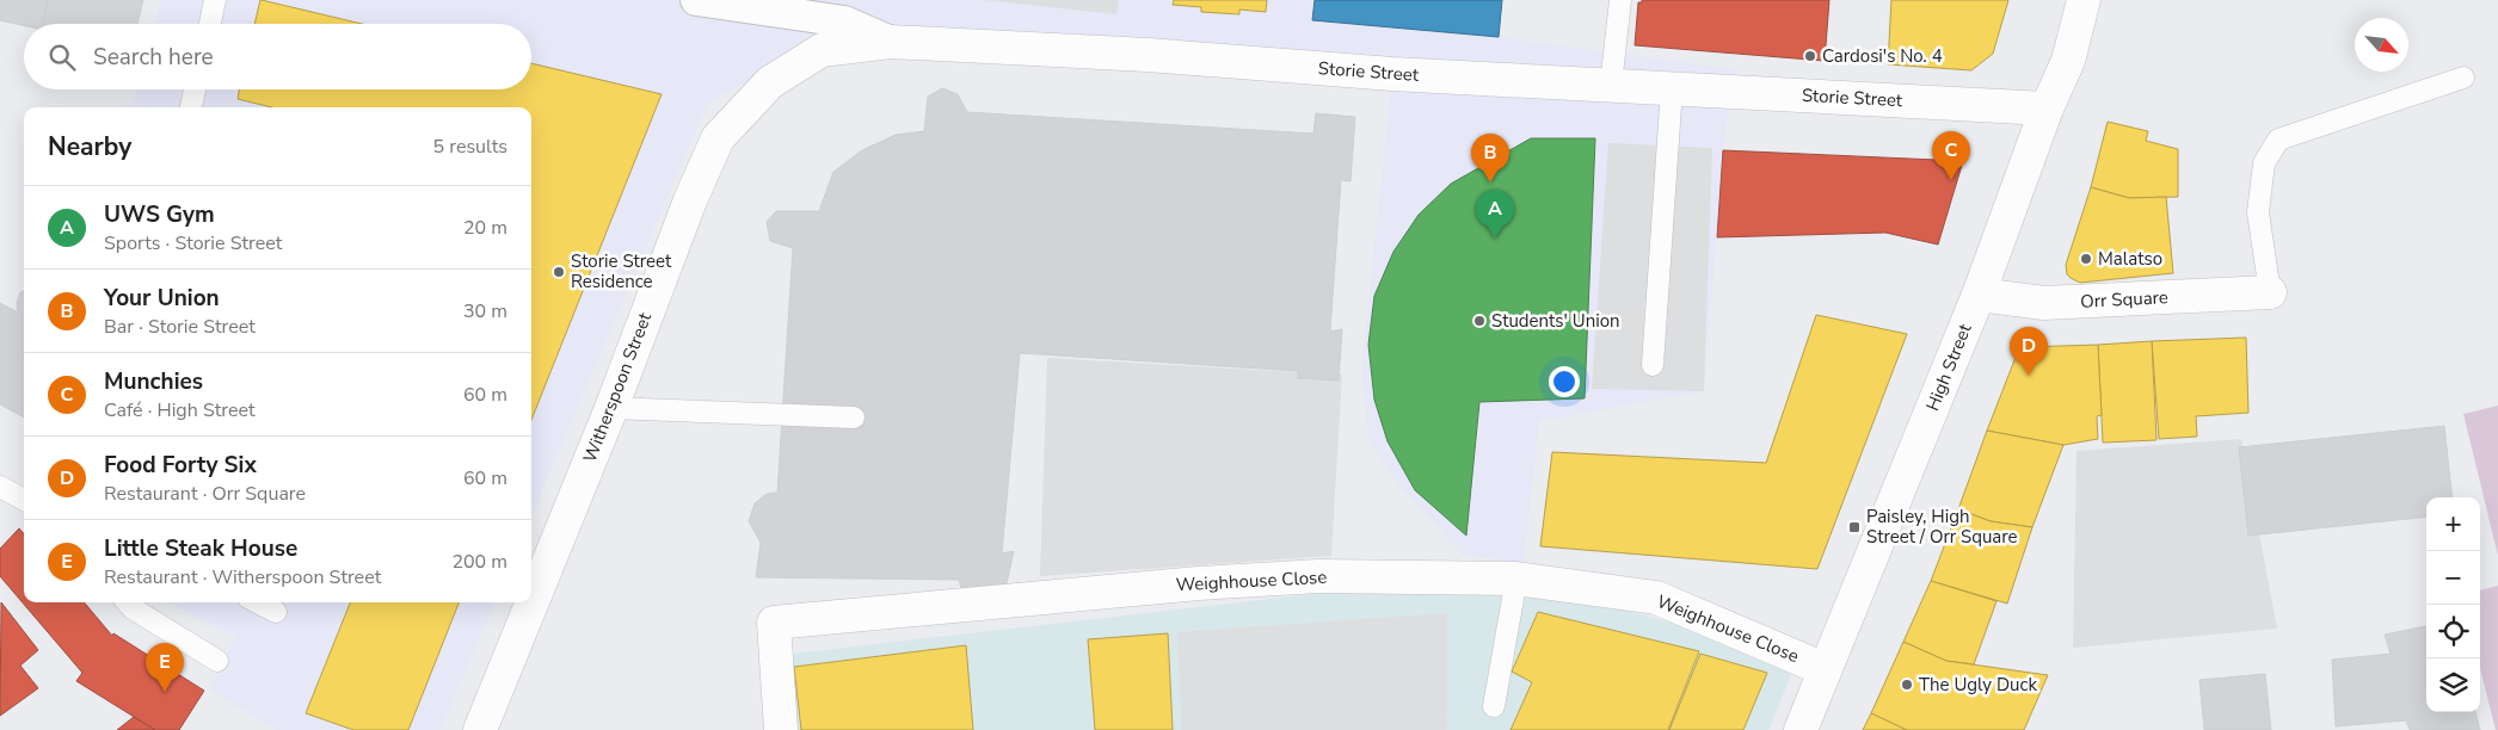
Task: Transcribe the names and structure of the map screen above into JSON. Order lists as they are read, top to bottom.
{
  "streets": {
    "street": [
      "Storie Street",
      "Orr Square",
      "High Street",
      "Witherspoon Street",
      "Weighhouse Close"
    ]
  },
  "crossings": [
    ["Storie Street", "High Street"],
    ["Storie Street", "Witherspoon Street"],
    ["Orr Square", "High Street"],
    ["High Street", "Weighhouse Close"]
  ],
  "places": {
    "other": [
      "Cardosi's No. 4",
      "Malatso",
      "Storie Street Residence",
      "Students' Union",
      "The Ugly Duck"
    ],
    "transit": ["Paisley, High Street / Orr Square"]
  },
  "north": "bottom right",
  "page": {
    "search": "Search here",
    "heading": ["Nearby", "5 results"],
    "pins": [
      "C",
      "B",
      "A",
      "D",
      "E"
    ],
    "list": [
      {
        "mark": "A",
        "name": "UWS Gym",
        "note": "Sports · Storie Street",
        "value": "20 m"
      },
      {
        "mark": "B",
        "name": "Your Union",
        "note": "Bar · Storie Street",
        "value": "30 m"
      },
      {
        "mark": "C",
        "name": "Munchies",
        "note": "Café · High Street",
        "value": "60 m"
      },
      {
        "mark": "D",
        "name": "Food Forty Six",
        "note": "Restaurant · Orr Square",
        "value": "60 m"
      },
      {
        "mark": "E",
        "name": "Little Steak House",
        "note": "Restaurant · Witherspoon Street",
        "value": "200 m"
      }
    ],
    "map_buttons": ["+", "−"]
  }
}
